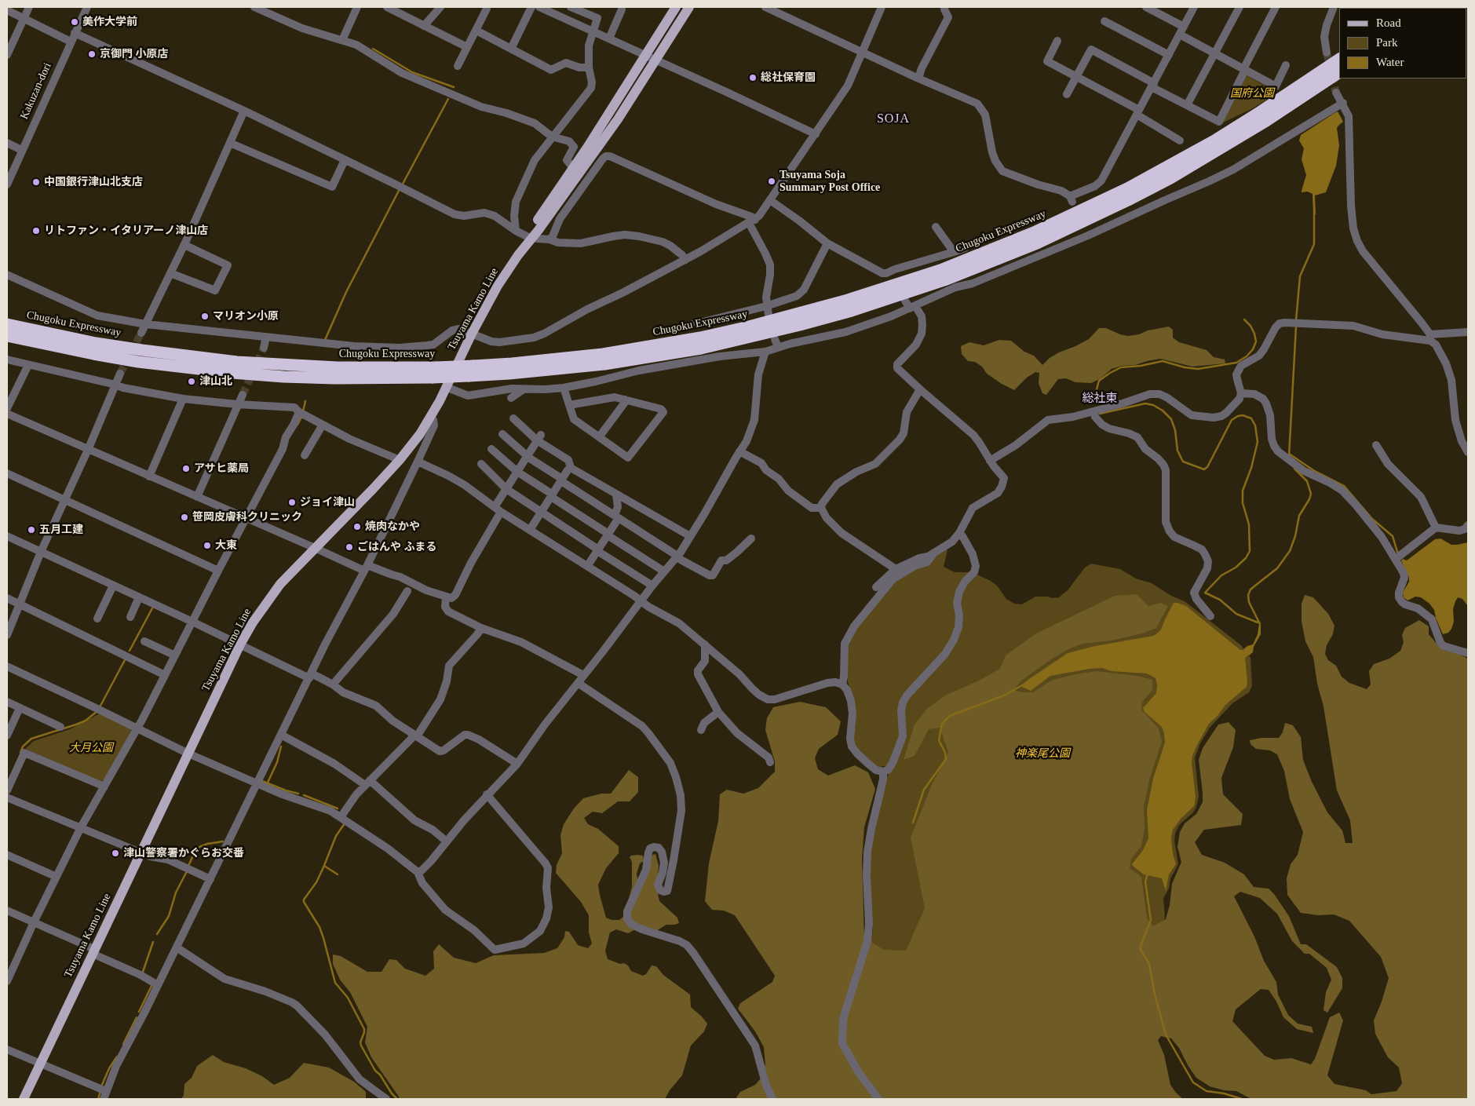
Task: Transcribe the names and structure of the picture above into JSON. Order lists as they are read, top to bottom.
{
  "streets": {
    "highway": ["Chugoku Expressway"],
    "main road": ["Tsuyama Kamo Line"],
    "street": ["Kakuzan-dori"]
  },
  "districts": ["SOJA", "総社東"],
  "parks": ["国府公園", "大月公園", "神楽尾公園"],
  "places": [
    "美作大学前",
    "京御門 小原店",
    "総社保育園",
    "Tsuyama Soja Summary Post Office",
    "中国銀行津山北支店",
    "リトファン・イタリアーノ津山店",
    "マリオン小原",
    "津山北",
    "アサヒ薬局",
    "ジョイ津山",
    "笹岡皮膚科クリニック",
    "焼肉なかや",
    "五月工建",
    "大東",
    "ごはんや ふまる",
    "津山警察署かぐらお交番"
  ],
  "legend": ["Road", "Park", "Water"]
}
